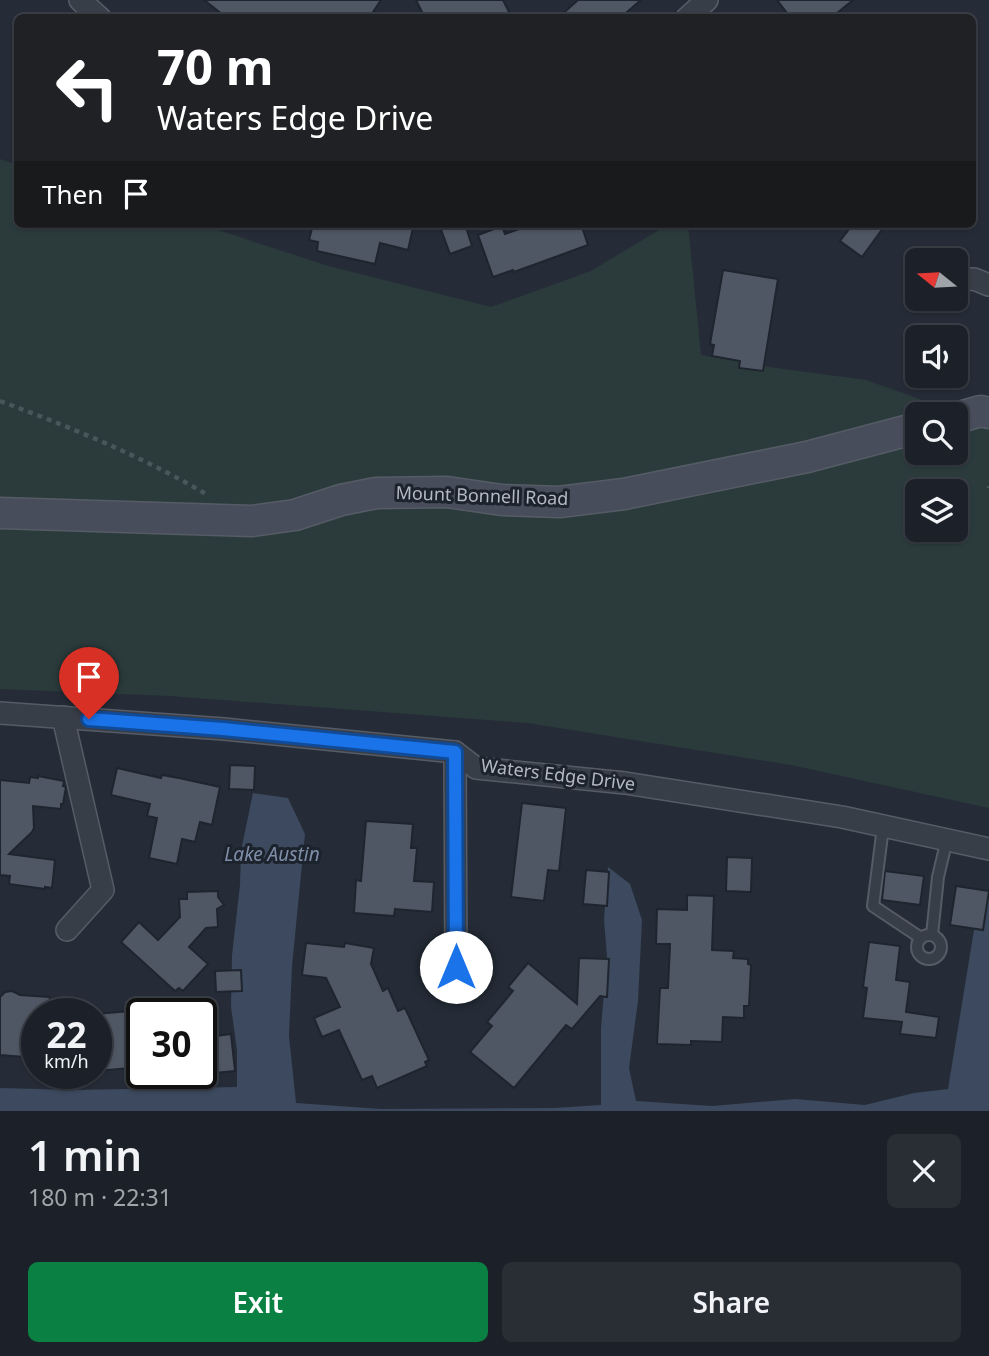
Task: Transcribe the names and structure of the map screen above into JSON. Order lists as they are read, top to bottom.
{
  "streets": {
    "street": ["Mount Bonnell Road", "Waters Edge Drive"]
  },
  "water": ["Lake Austin"],
  "north": "left",
  "page": {
    "turn": ["70 m", "Waters Edge Drive"],
    "then": "Then",
    "speed": "22 km/h",
    "limit": "30",
    "heading": ["1 min", "180 m · 22:31"],
    "buttons": ["Exit", "Share"]
  }
}
